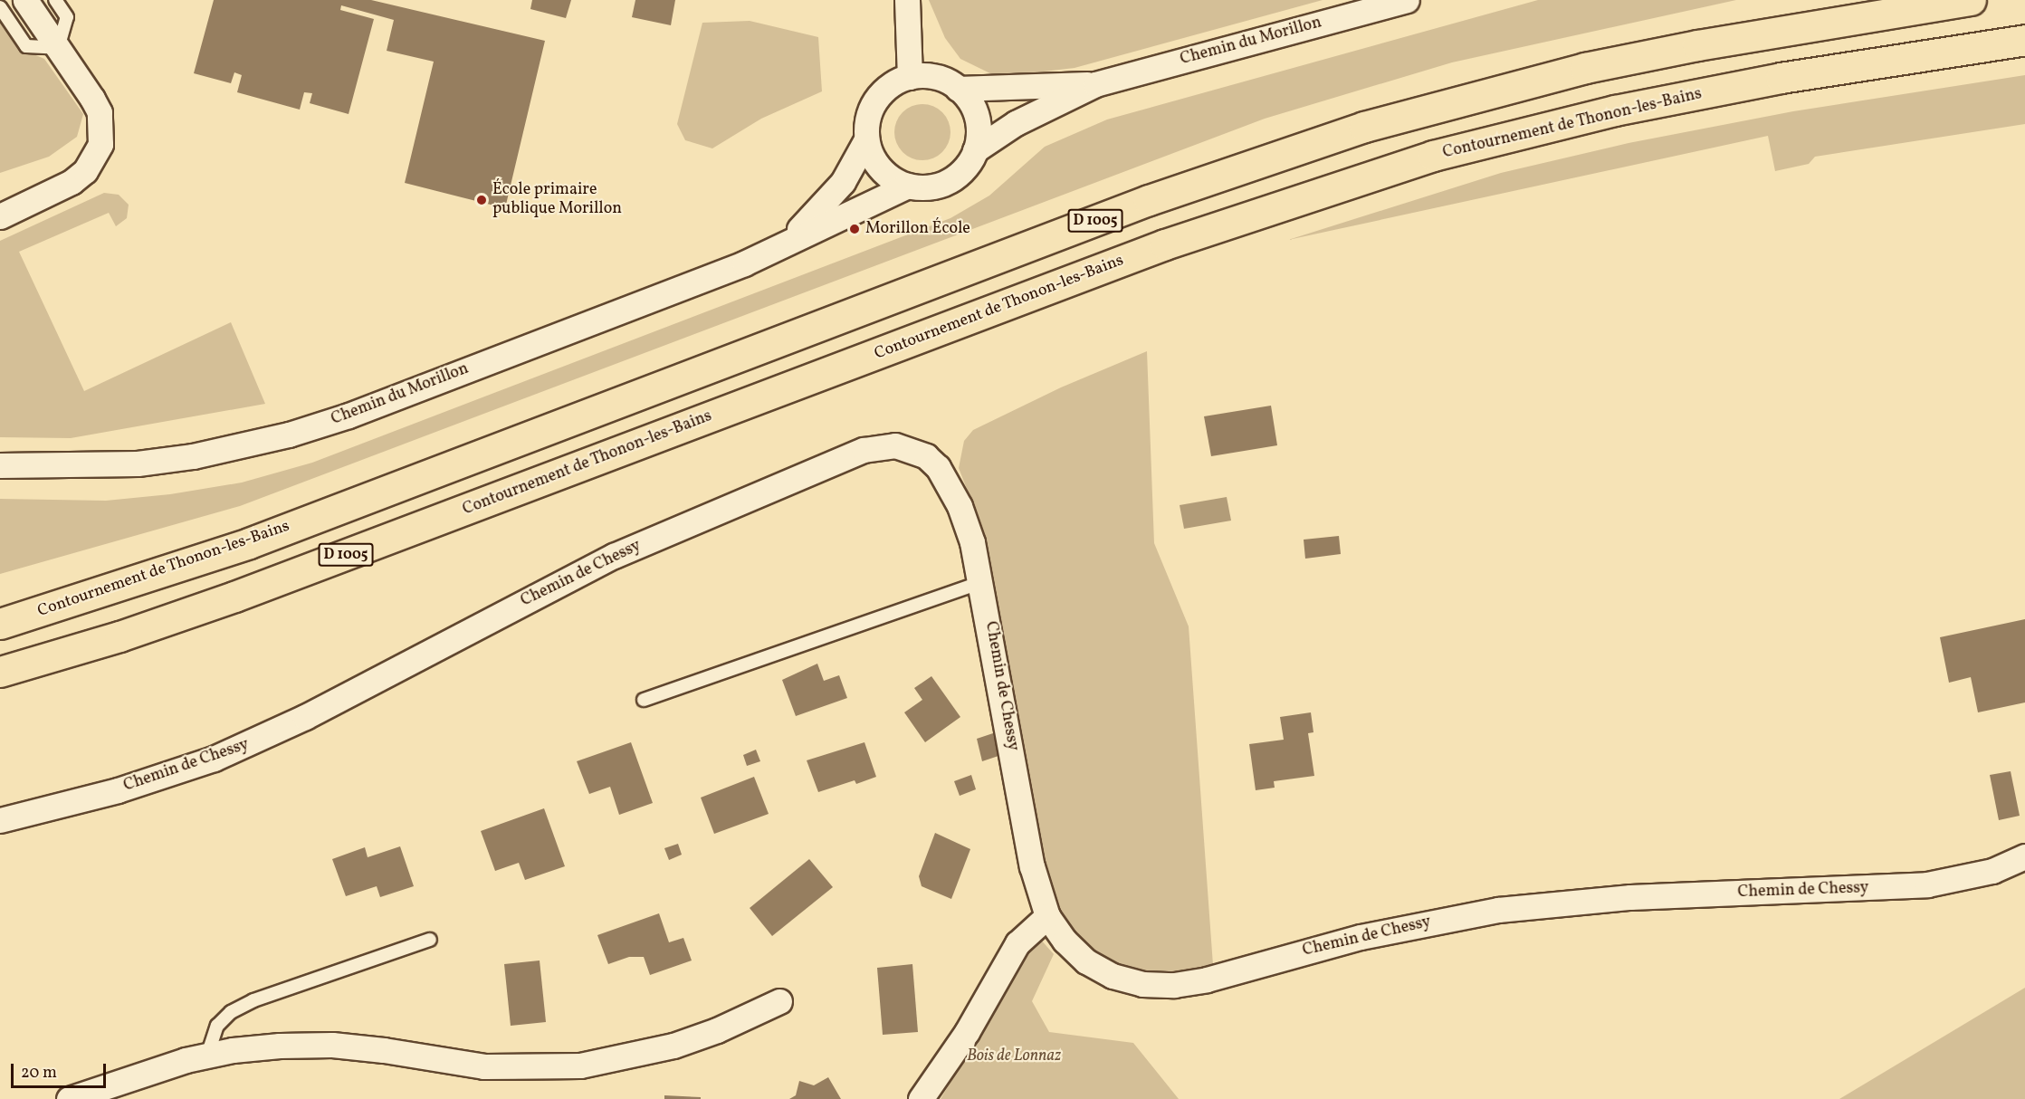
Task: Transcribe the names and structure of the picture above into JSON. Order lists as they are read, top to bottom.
{
  "streets": {
    "highway": ["Contournement de Thonon-les-Bains", "D 1005"],
    "street": ["Chemin du Morillon", "Chemin de Chessy"]
  },
  "parks": ["Bois de Lonnaz"],
  "places": ["École primaire publique Morillon", "Morillon École"],
  "scale_bar": "20 m"
}
